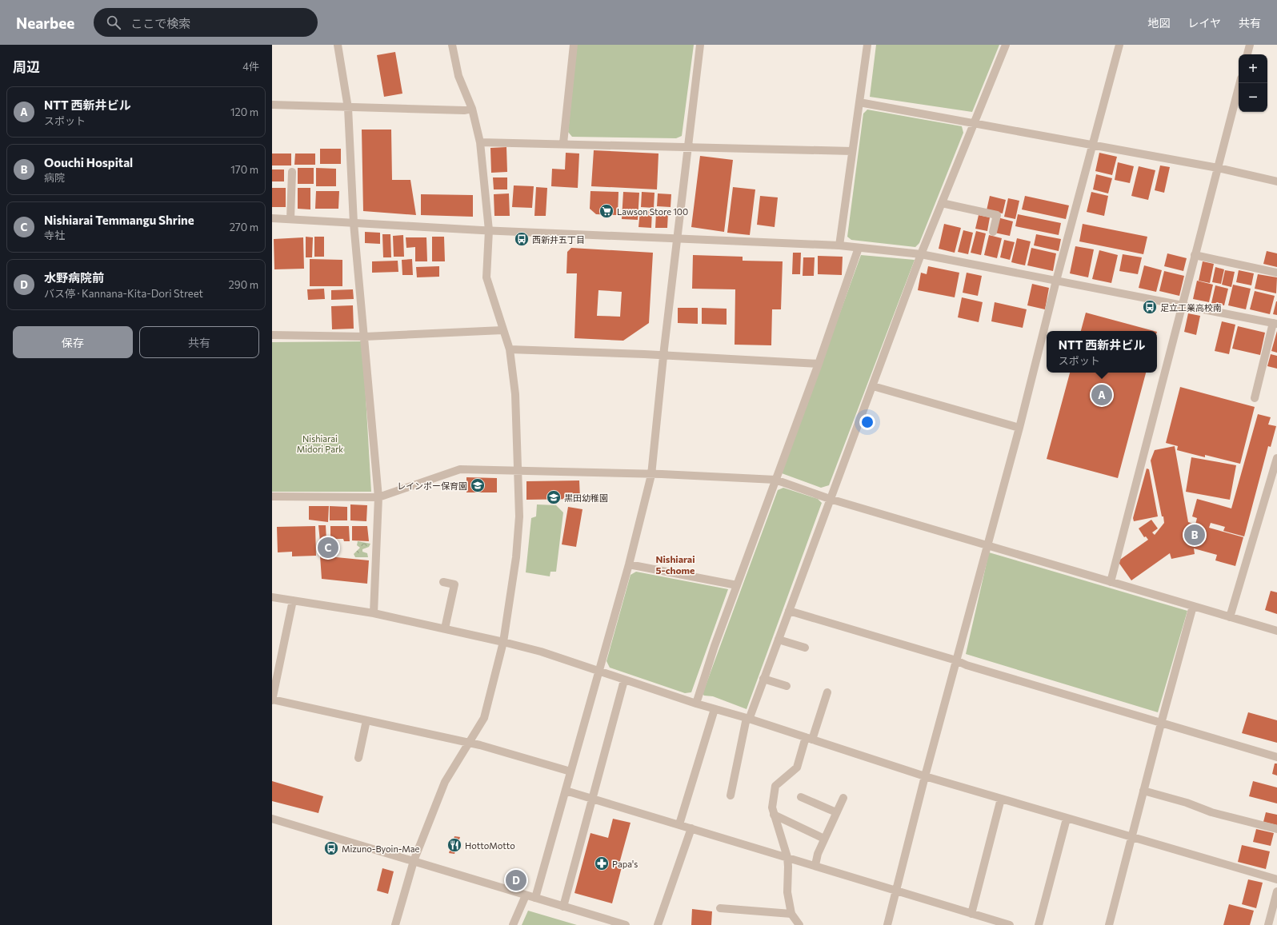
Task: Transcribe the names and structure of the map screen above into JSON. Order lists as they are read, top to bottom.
{
  "districts": ["Nishiarai 5-chome"],
  "parks": ["Nishiarai Midori Park"],
  "places": {
    "supermarket": ["Lawson Store 100"],
    "bus stop": ["西新井五丁目", "足立工業高校南", "Mizuno-Byoin-Mae"],
    "school or university": ["レインボー保育園", "黒田幼稚園"],
    "restaurant": ["HottoMotto"],
    "pharmacy": ["Papa's"]
  },
  "page": {
    "header": "Nearbee",
    "search": "ここで検索",
    "nav": ["地図", "レイヤ", "共有"],
    "heading": ["周辺", "4件"],
    "map_buttons": ["+", "−"],
    "list": [
      {
        "mark": "A",
        "name": "NTT 西新井ビル",
        "note": "スポット",
        "value": "120 m"
      },
      {
        "mark": "B",
        "name": "Oouchi Hospital",
        "note": "病院",
        "value": "170 m"
      },
      {
        "mark": "C",
        "name": "Nishiarai Temmangu Shrine",
        "note": "寺社",
        "value": "270 m"
      },
      {
        "mark": "D",
        "name": "水野病院前",
        "note": "バス停 · Kannana-Kita-Dori Street",
        "value": "290 m"
      }
    ],
    "buttons": ["保存", "共有"],
    "popup": ["NTT 西新井ビル", "スポット"],
    "pins": [
      "A",
      "B",
      "C",
      "D"
    ]
  }
}
